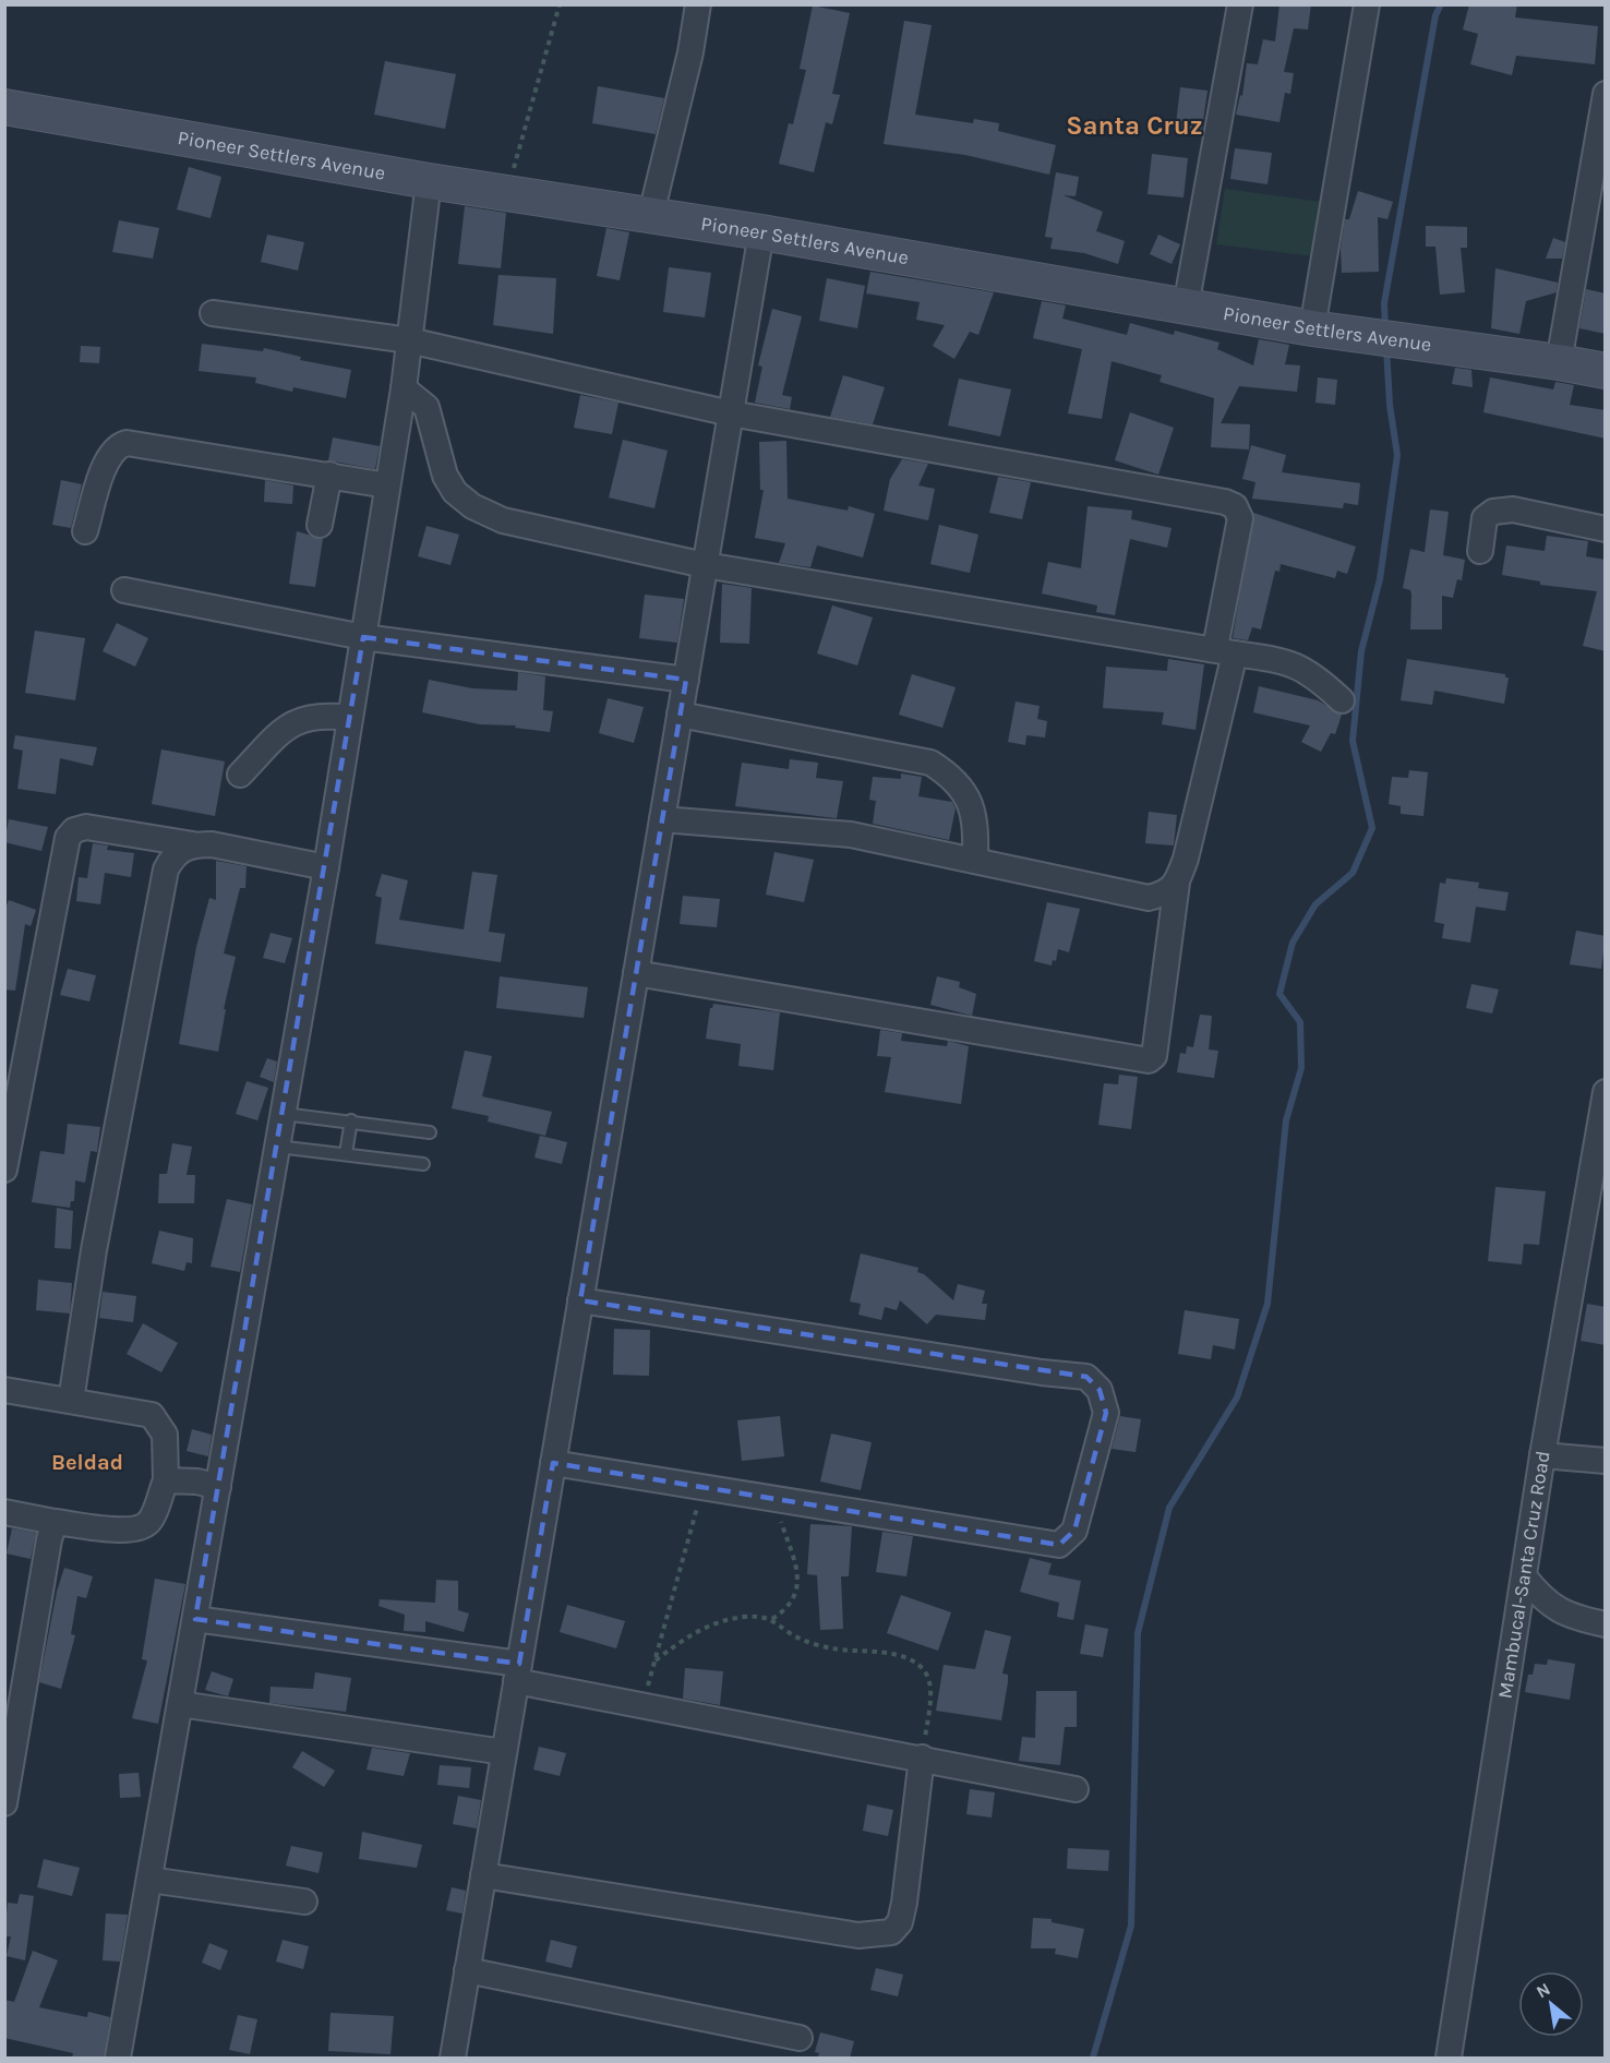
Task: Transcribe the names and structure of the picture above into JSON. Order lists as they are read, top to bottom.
{
  "streets": {
    "street": ["Pioneer Settlers Avenue", "Mambucal-Santa Cruz Road"]
  },
  "districts": ["Santa Cruz", "Beldad"],
  "north": "top left"
}
